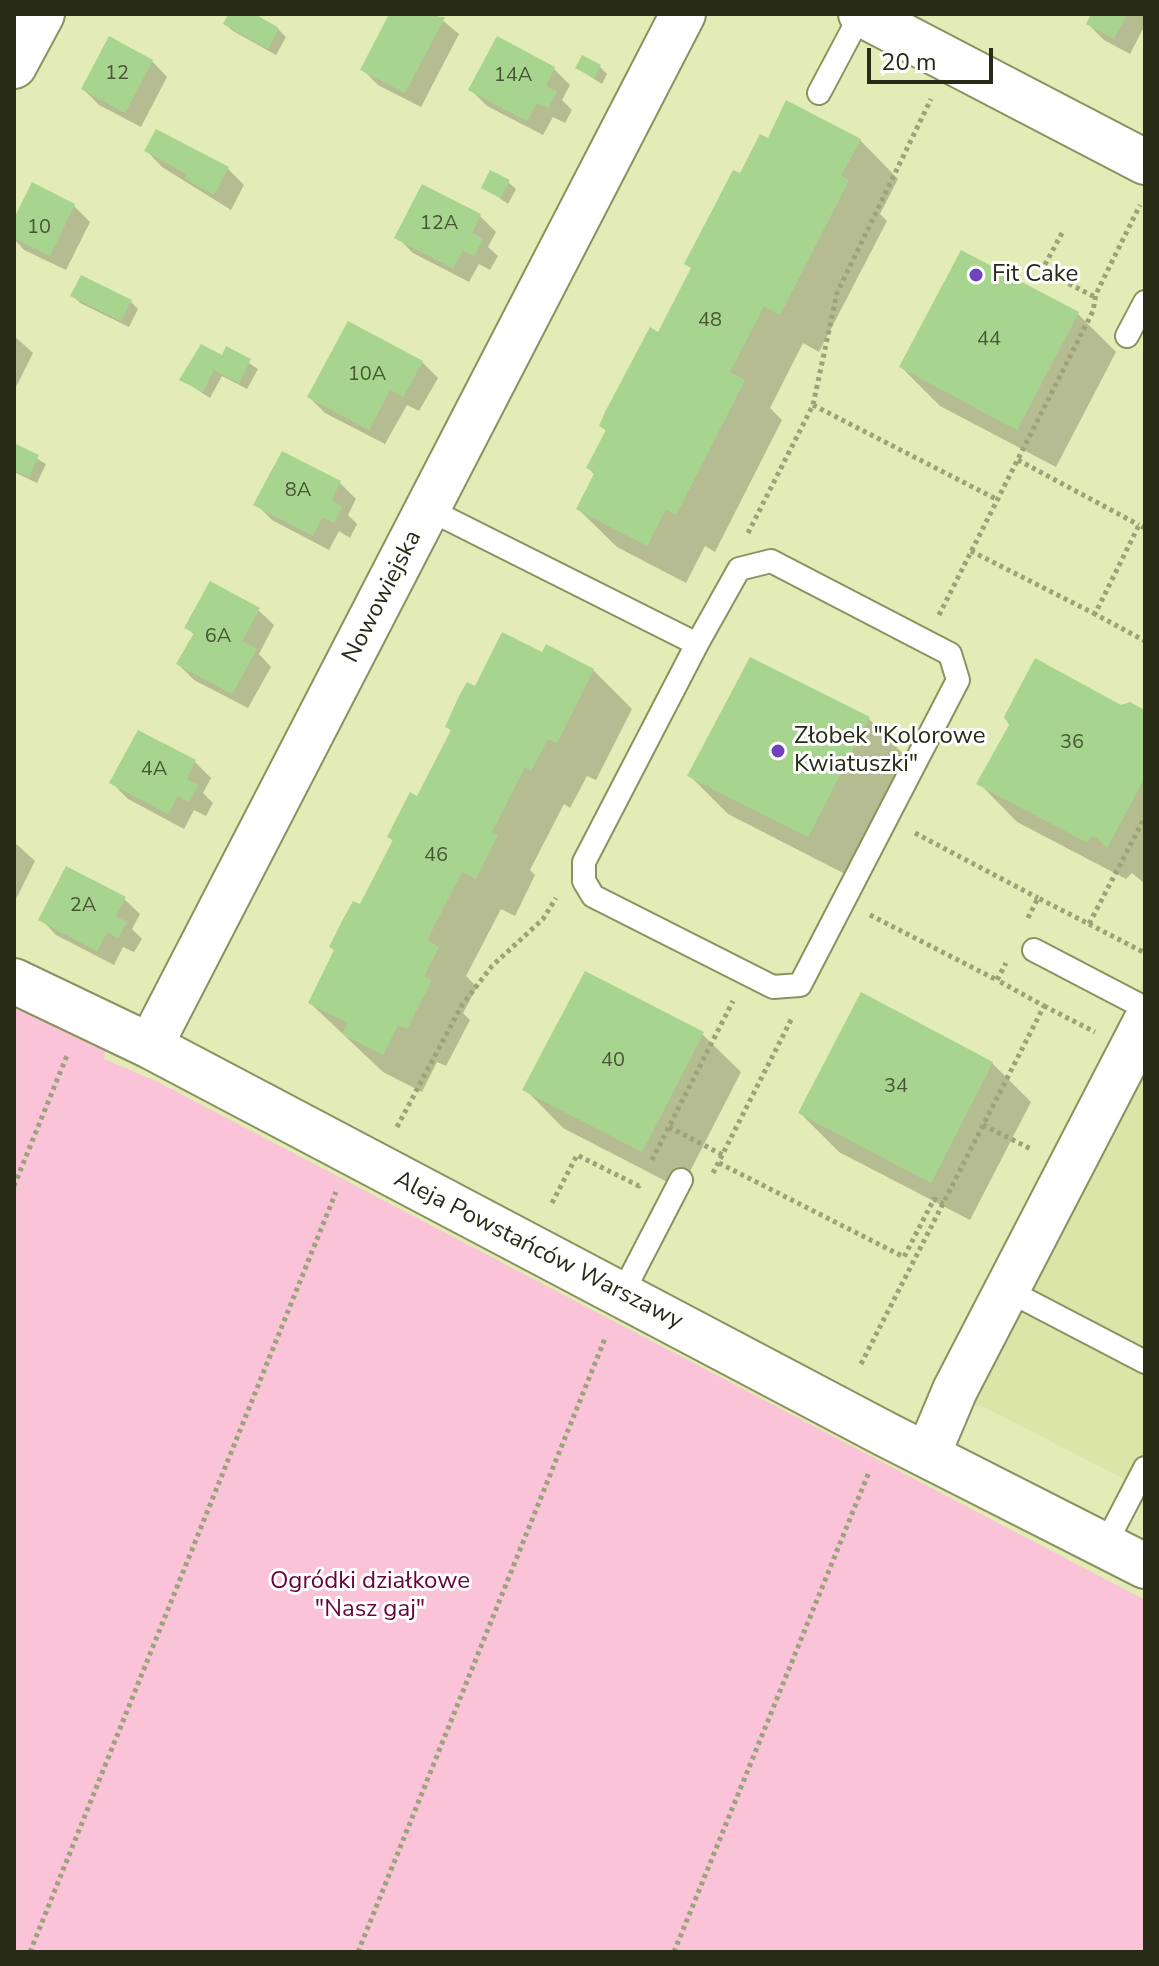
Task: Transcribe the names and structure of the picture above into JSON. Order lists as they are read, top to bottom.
{
  "streets": {
    "street": ["Nowowiejska", "Aleja Powstańców Warszawy"]
  },
  "crossings": [
    ["Nowowiejska", "Aleja Powstańców Warszawy"]
  ],
  "parks": ["Ogródki działkowe \"Nasz gaj\""],
  "places": ["Fit Cake", "Złobek \"Kolorowe Kwiatuszki\""],
  "house_numbers": [
    "12",
    "14A",
    "12A",
    "10",
    "48",
    "44",
    "10A",
    "8A",
    "6A",
    "36",
    "4A",
    "46",
    "2A",
    "40",
    "34"
  ],
  "scale_bar": "20 m"
}
